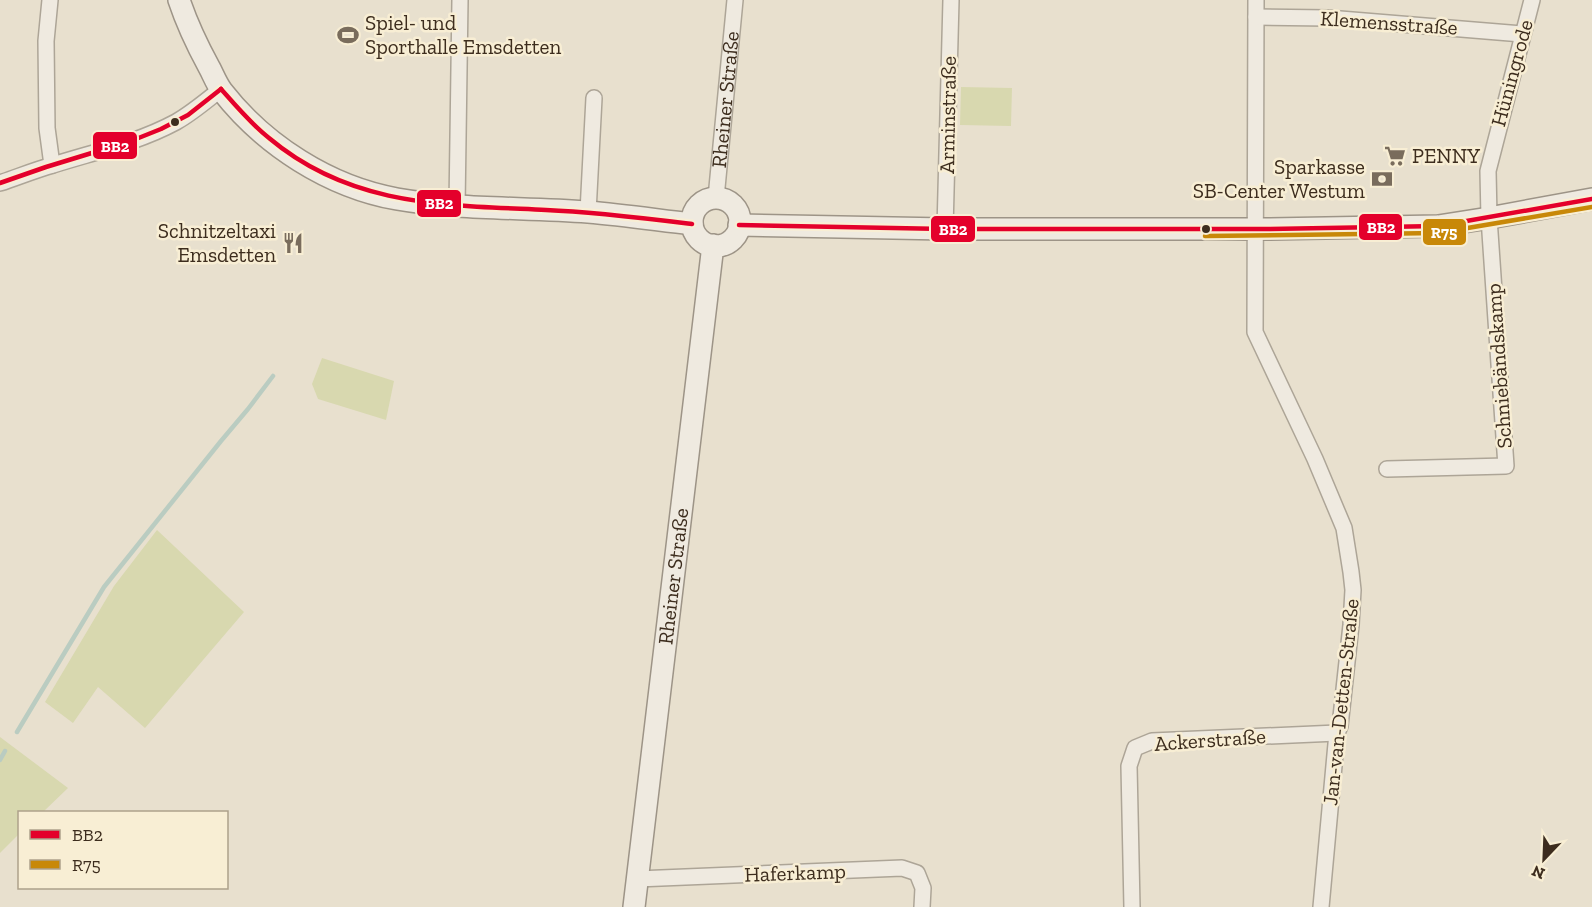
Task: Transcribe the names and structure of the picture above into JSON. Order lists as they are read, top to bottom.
{
  "streets": {
    "street": [
      "Klemensstraße",
      "Hüningrode",
      "Rheiner Straße",
      "Arminstraße",
      "Schniebändskamp",
      "Jan-van-Detten-Straße",
      "Ackerstraße",
      "Haferkamp"
    ]
  },
  "crossings": [
    ["Klemensstraße", "Hüningrode"],
    ["Klemensstraße", "Jan-van-Detten-Straße"],
    ["Hüningrode", "Schniebändskamp"],
    ["Rheiner Straße", "Haferkamp"],
    ["Jan-van-Detten-Straße", "Ackerstraße"]
  ],
  "places": {
    "sports": ["Spiel- und Sporthalle Emsdetten"],
    "supermarket": ["PENNY"],
    "bank": ["Sparkasse SB-Center Westum"],
    "restaurant": ["Schnitzeltaxi Emsdetten"]
  },
  "lines": ["transit line BB2", "transit line R75"],
  "legend": ["BB2", "R75"],
  "north": "bottom left"
}
